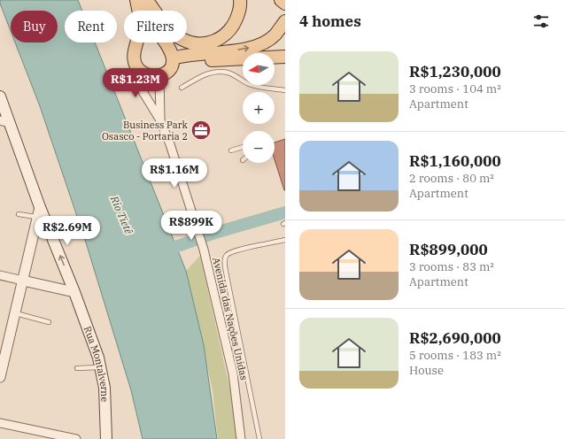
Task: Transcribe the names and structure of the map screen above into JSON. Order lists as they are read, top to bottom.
{
  "streets": {
    "main road": ["Rua Montalverne"],
    "street": ["Avenida das Nações Unidas"]
  },
  "water": ["Rio Tietê"],
  "places": {
    "office": ["Business Park Osasco - Portaria 2"]
  },
  "north": "left",
  "page": {
    "heading": "4 homes",
    "chip": ["Buy", "Rent", "Filters"],
    "list": [
      {
        "name": "R$1,230,000",
        "note": "3 rooms · 104 m² · Apartment"
      },
      {
        "name": "R$1,160,000",
        "note": "2 rooms · 80 m² · Apartment"
      },
      {
        "name": "R$899,000",
        "note": "3 rooms · 83 m² · Apartment"
      },
      {
        "name": "R$2,690,000",
        "note": "5 rooms · 183 m² · House"
      }
    ],
    "map_buttons": ["+", "−"],
    "price": [
      "R$1.23M",
      "R$1.16M",
      "R$899K",
      "R$2.69M"
    ]
  }
}
